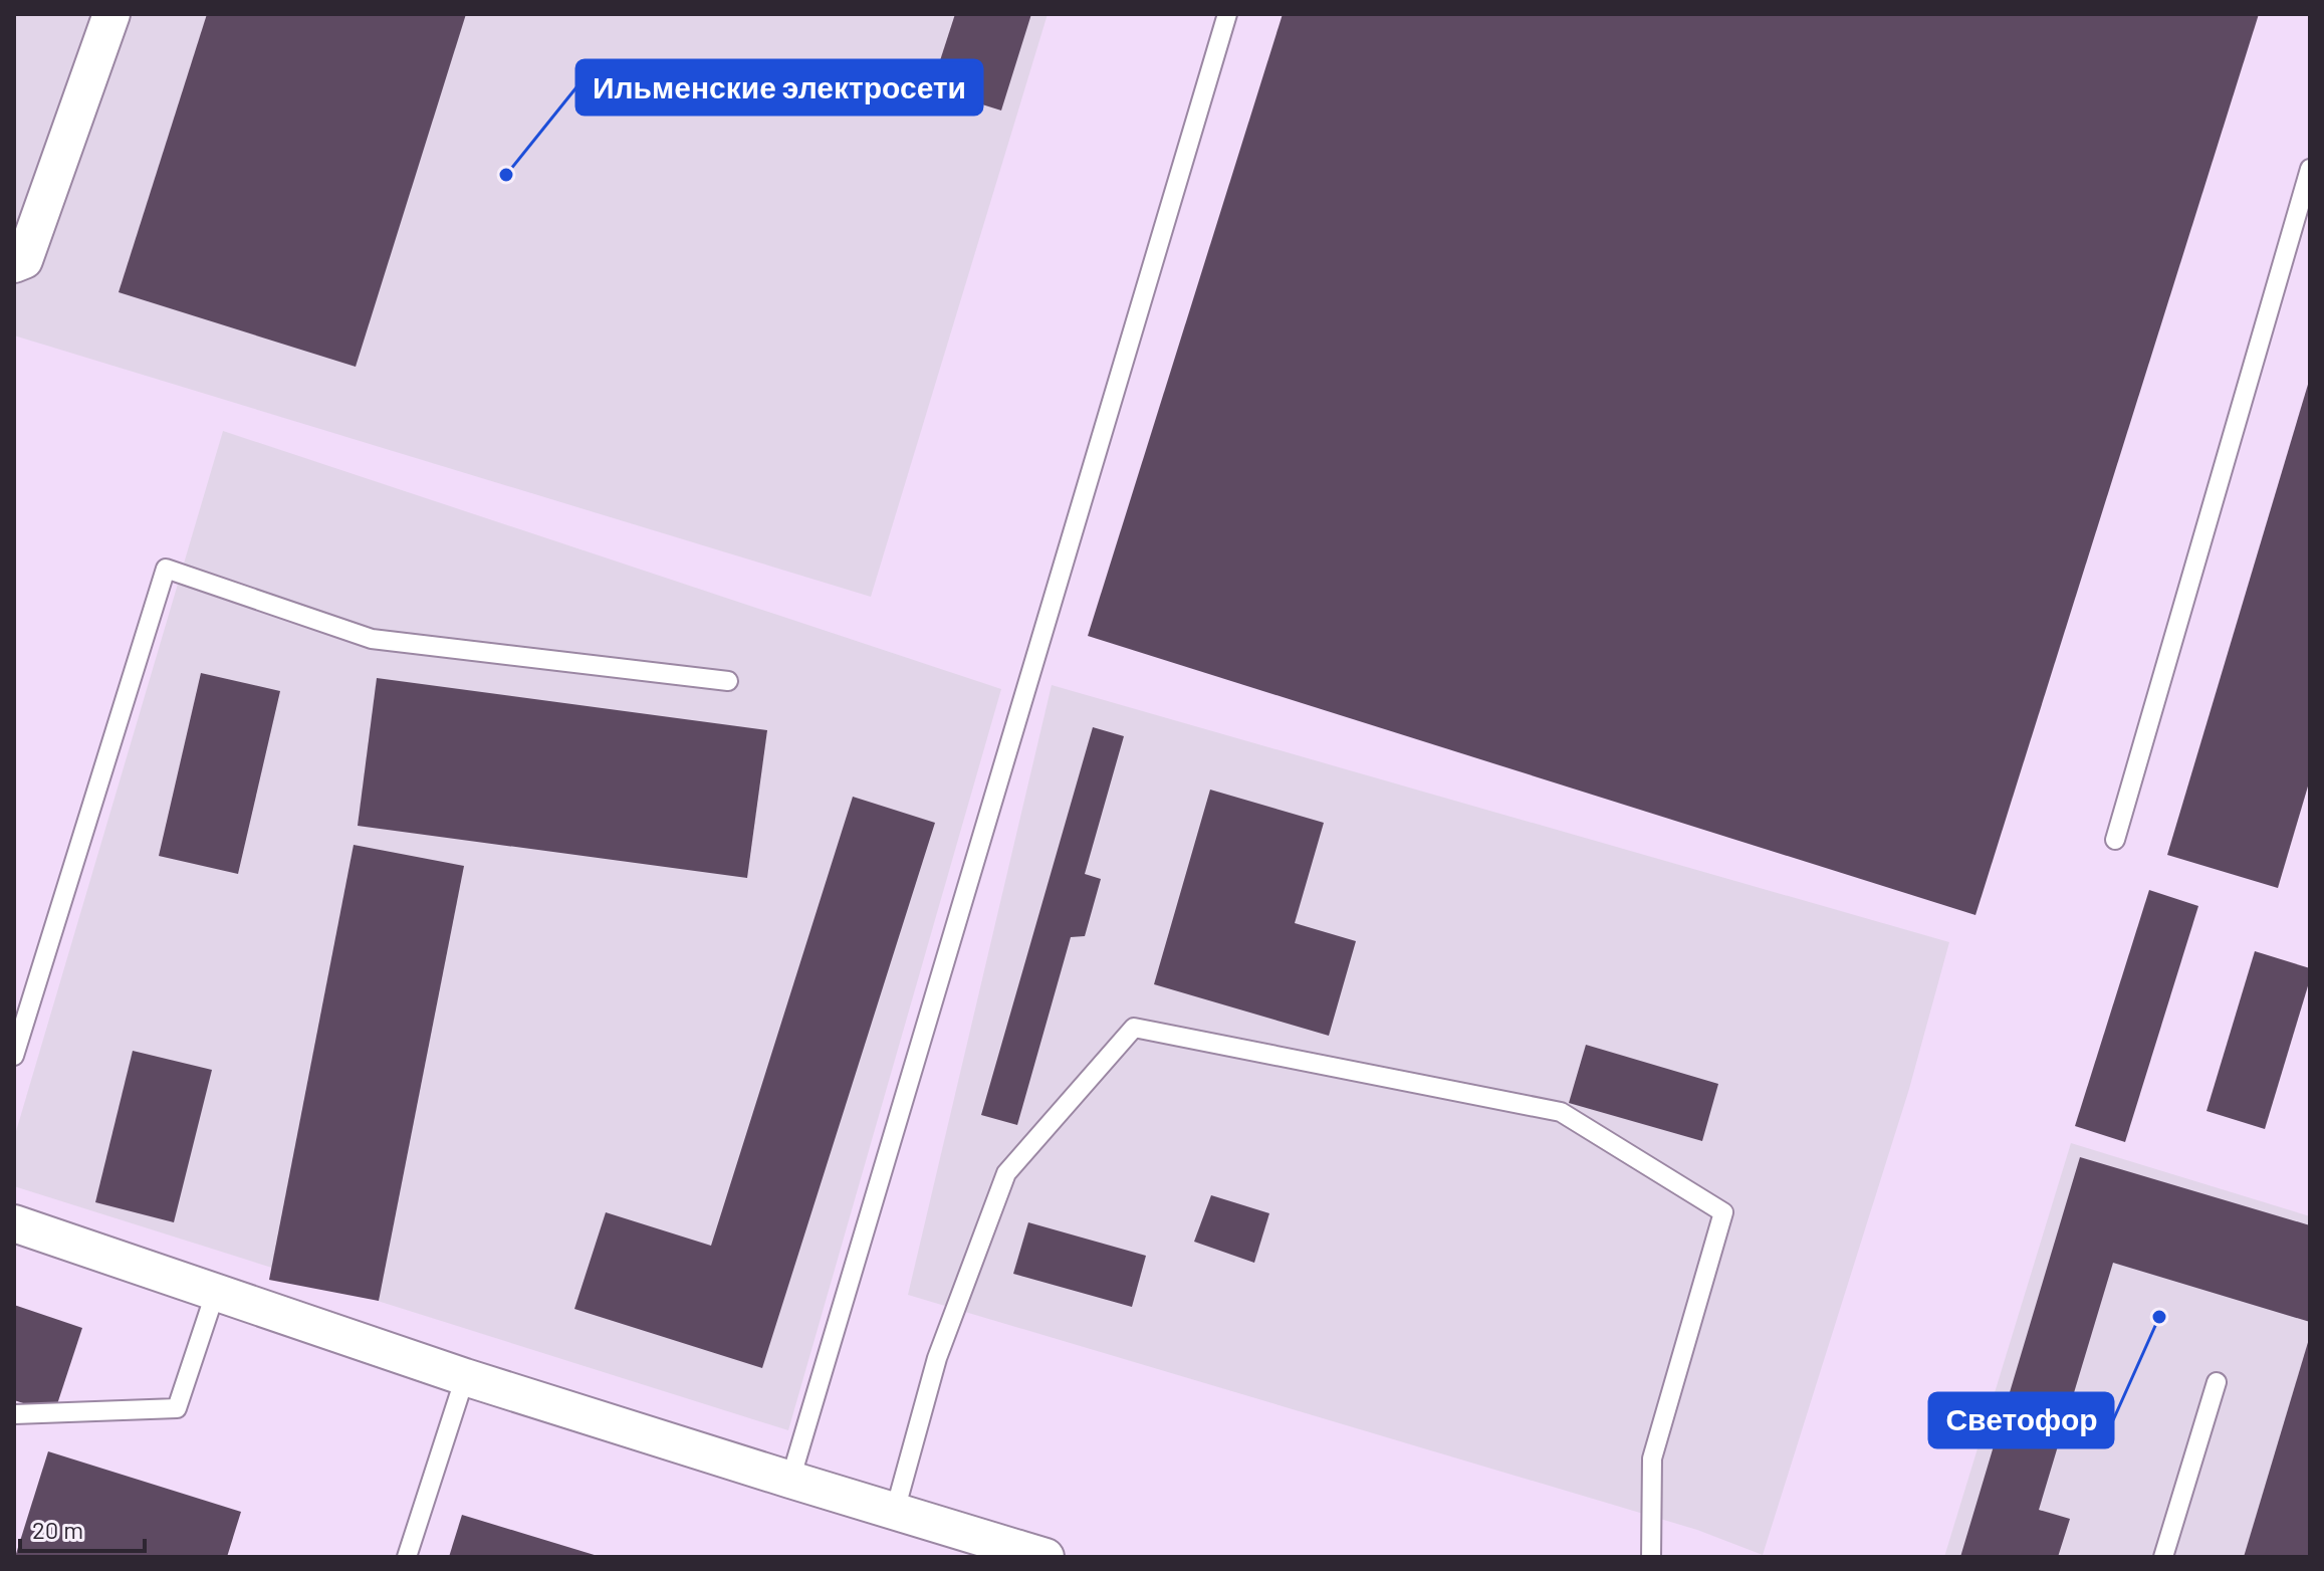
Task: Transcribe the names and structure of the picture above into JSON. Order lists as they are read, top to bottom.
{
  "places": ["Ильменские электросети", "Светофор"],
  "scale_bar": "20 m"
}
